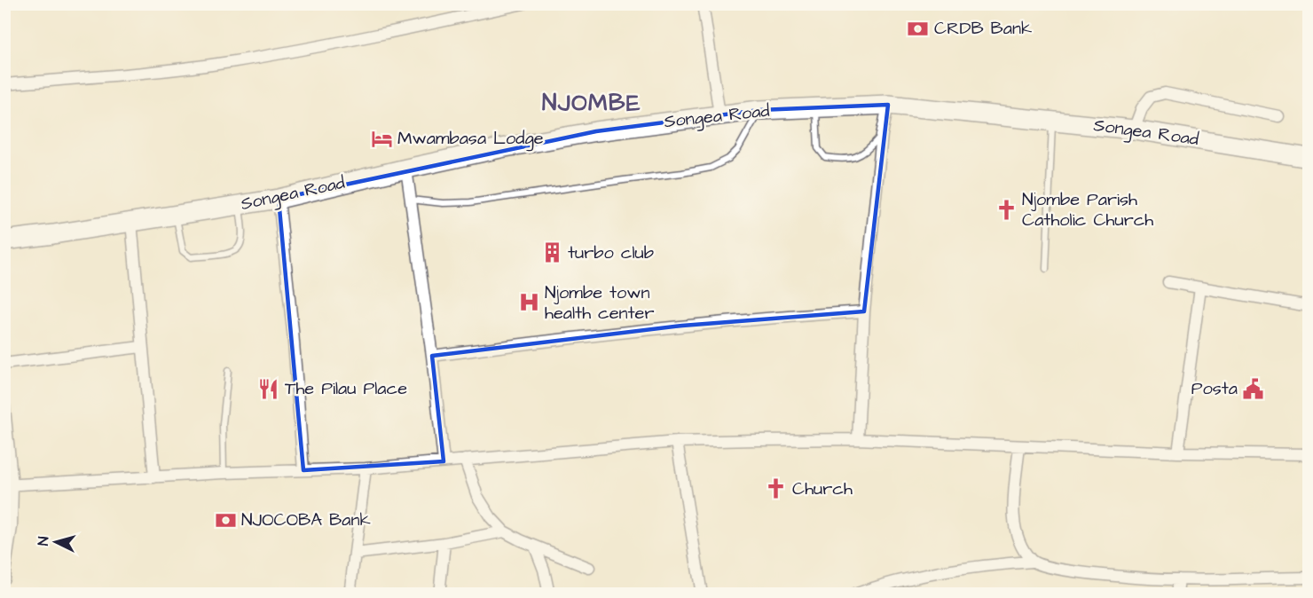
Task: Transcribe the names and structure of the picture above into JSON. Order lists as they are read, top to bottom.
{
  "streets": {
    "highway": ["Songea Road"]
  },
  "districts": ["NJOMBE"],
  "places": {
    "bank": ["CRDB Bank", "NJOCOBA Bank"],
    "hotel": ["Mwambasa Lodge"],
    "church": ["Njombe Parish Catholic Church", "Church"],
    "building": ["turbo club"],
    "hospital": ["Njombe town health center"],
    "restaurant": ["The Pilau Place"],
    "public building": ["Posta"]
  },
  "north": "left"
}
